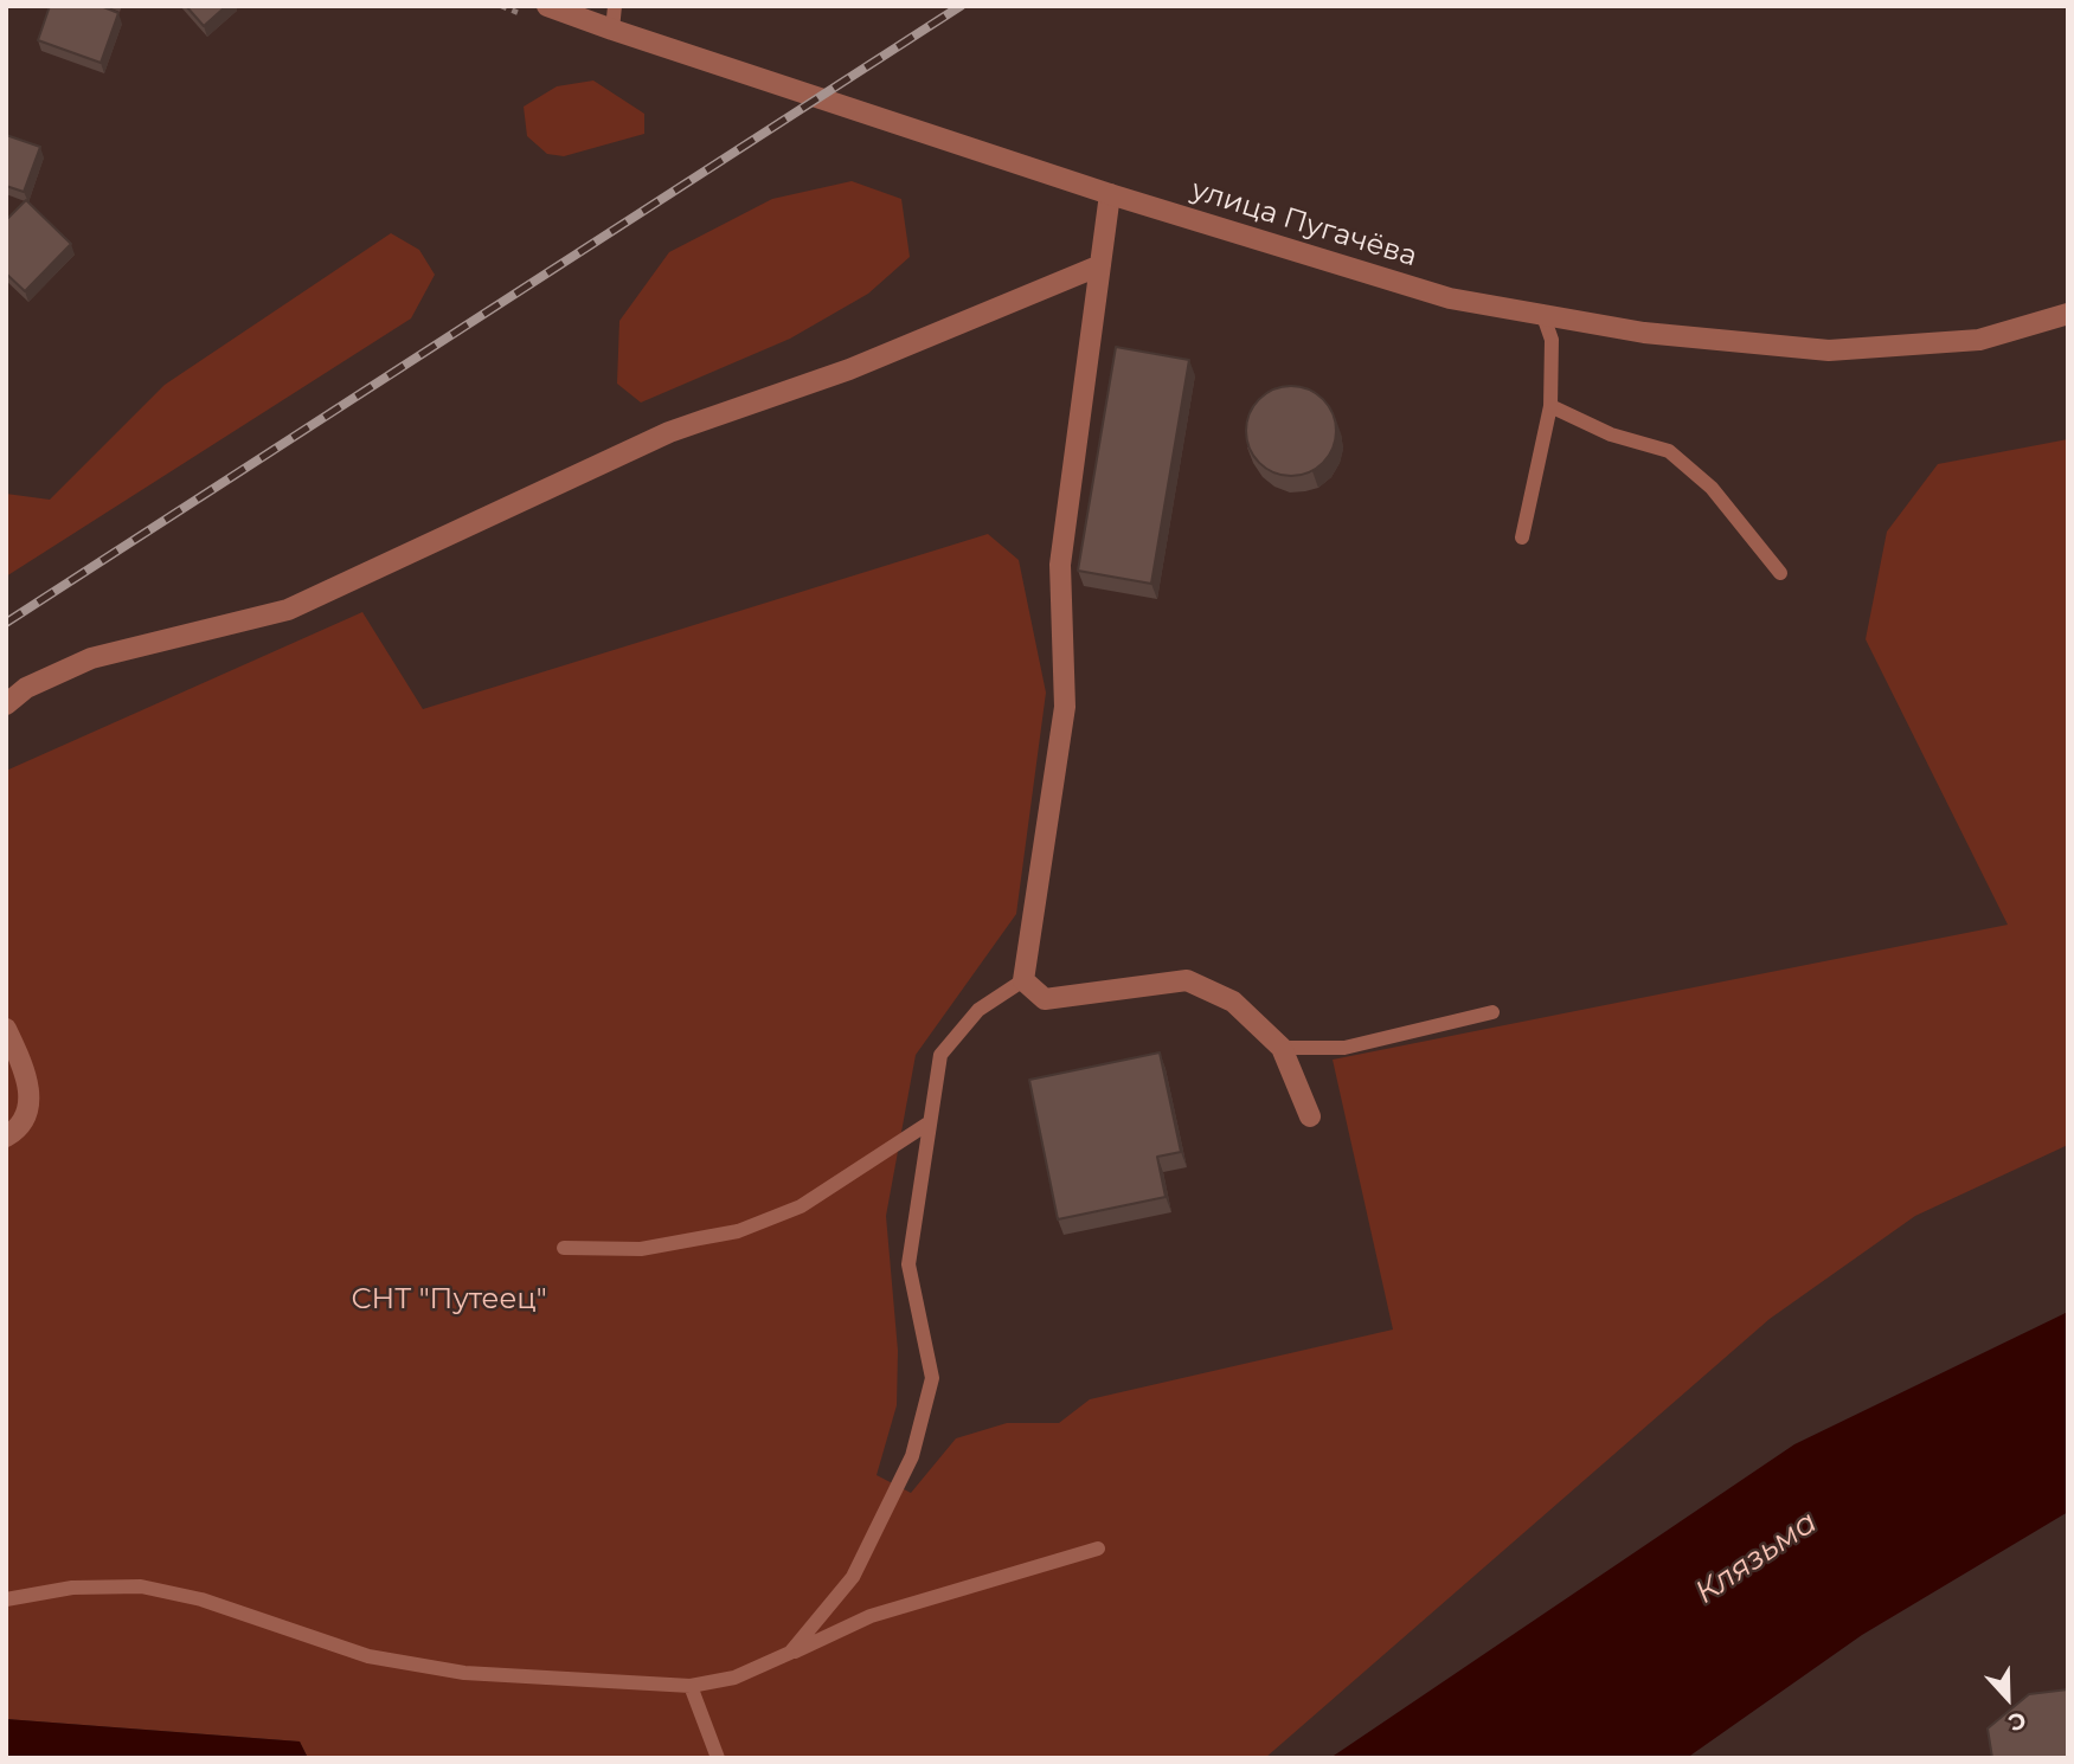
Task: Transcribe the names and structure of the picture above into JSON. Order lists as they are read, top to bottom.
{
  "streets": {
    "street": ["улица Пугачёва"]
  },
  "water": ["Клязьма"],
  "parks": ["СНТ \"Путеец\""],
  "north": "bottom"
}
